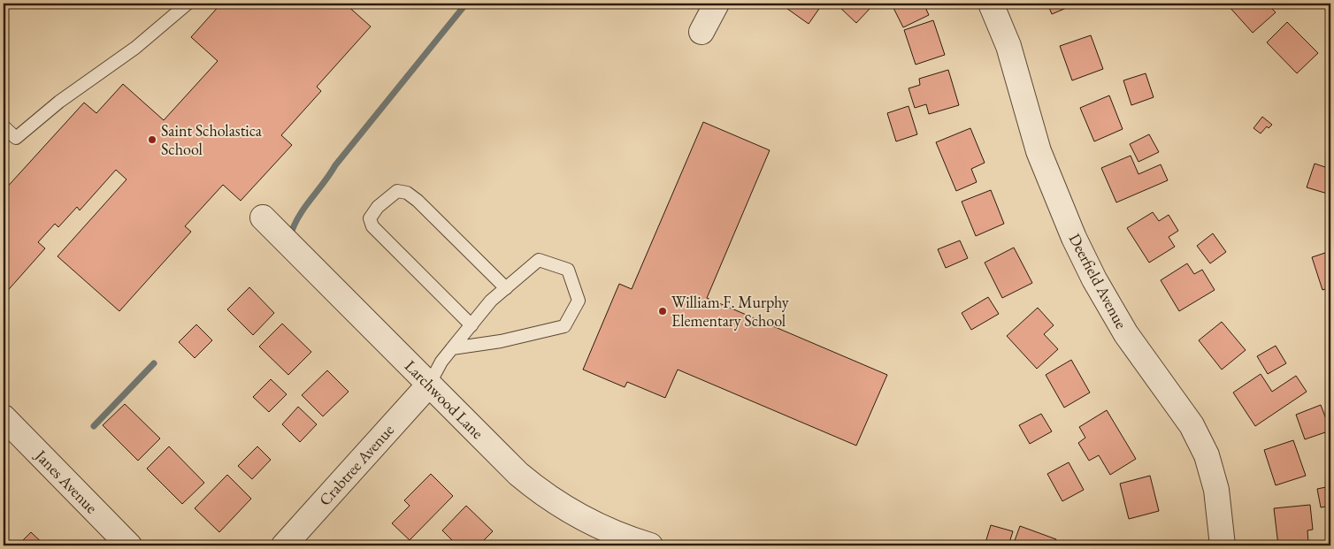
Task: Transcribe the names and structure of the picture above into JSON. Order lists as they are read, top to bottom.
{
  "streets": {
    "street": [
      "Deerfield Avenue",
      "Larchwood Lane",
      "Crabtree Avenue",
      "Janes Avenue"
    ]
  },
  "crossings": [
    ["Larchwood Lane", "Crabtree Avenue"]
  ],
  "places": ["Saint Scholastica School", "William F. Murphy Elementary School"]
}
